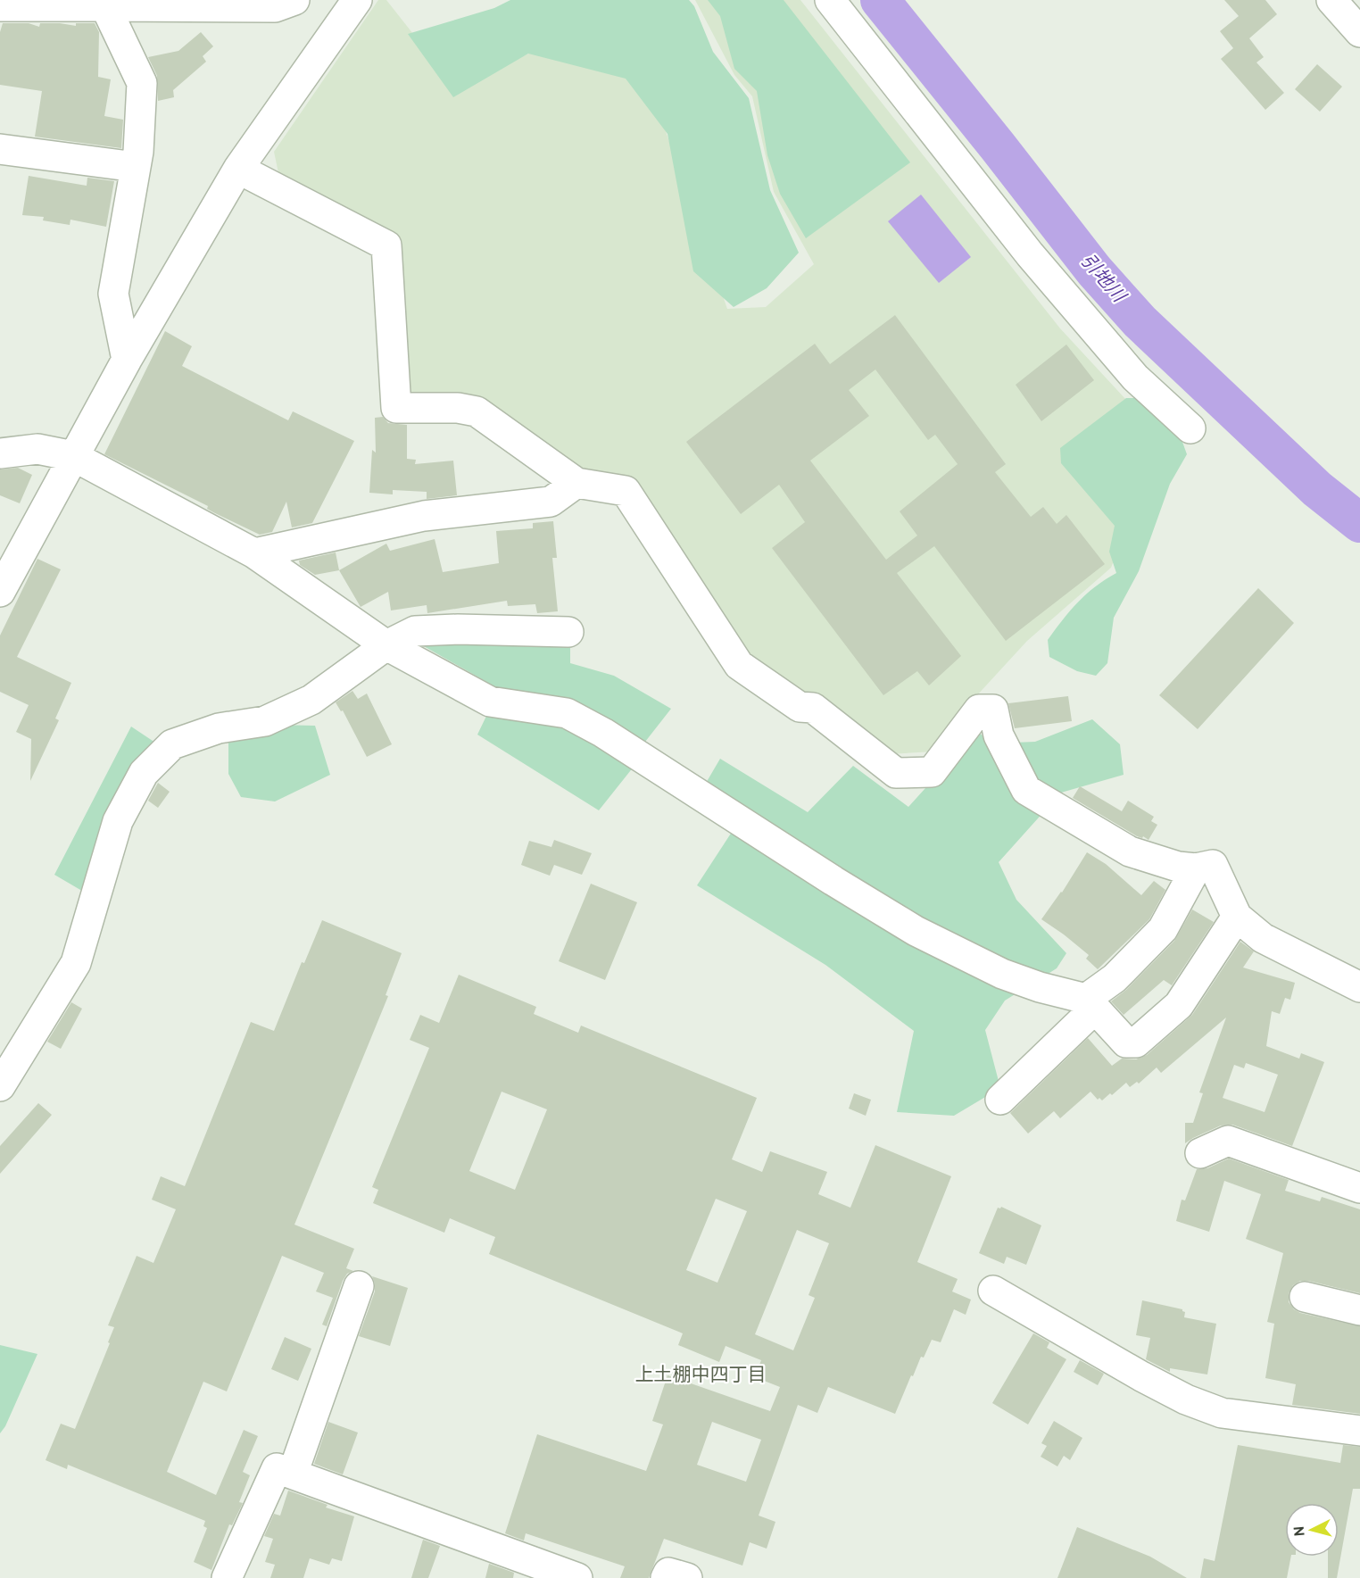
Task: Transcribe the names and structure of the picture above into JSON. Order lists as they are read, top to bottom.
{
  "districts": ["上土棚中四丁目"],
  "water": ["引地川"],
  "north": "left"
}
